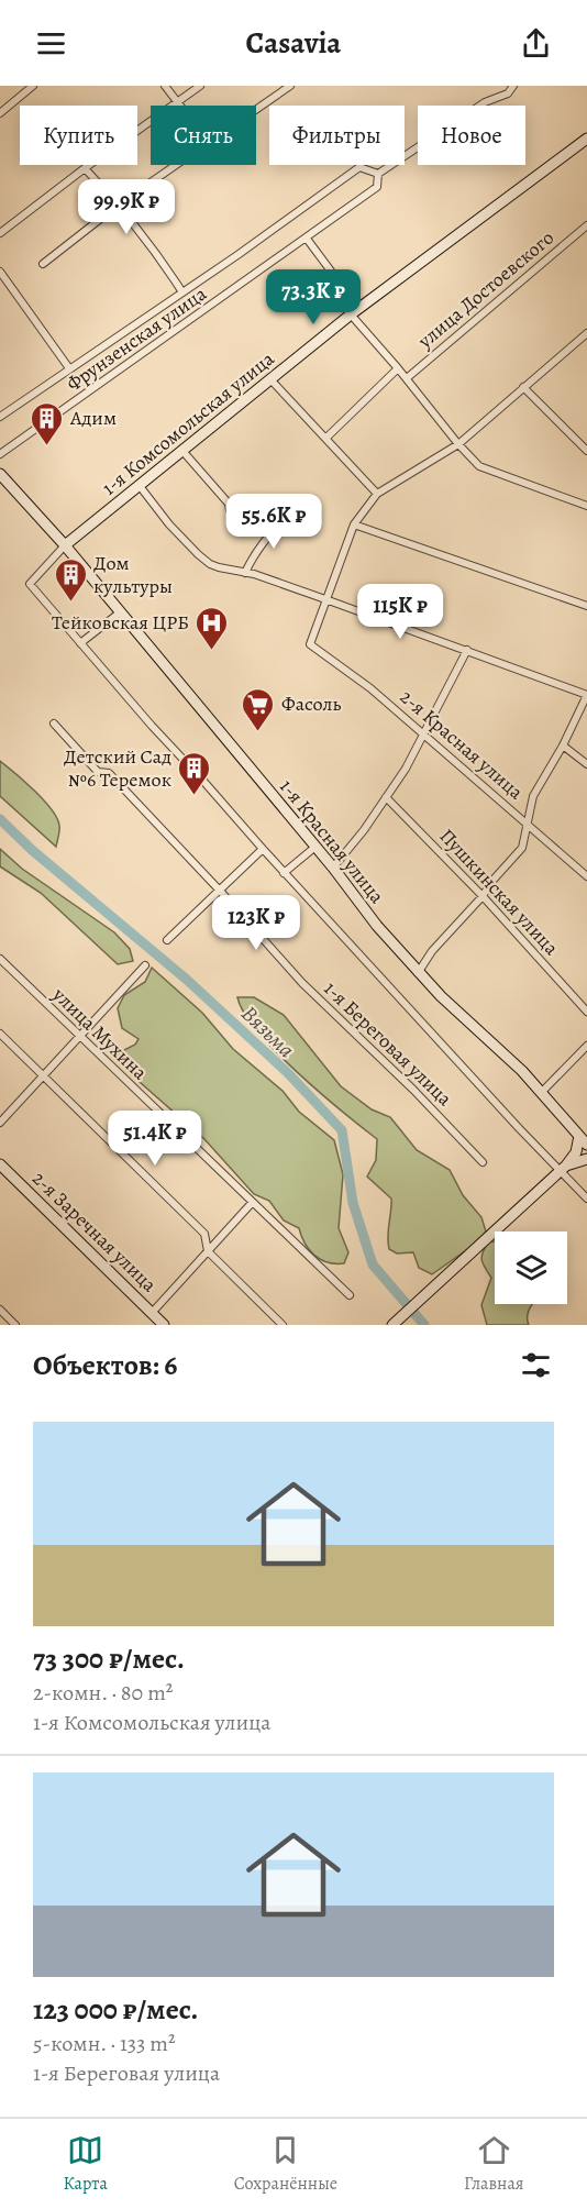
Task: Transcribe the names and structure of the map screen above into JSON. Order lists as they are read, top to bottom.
{
  "streets": {
    "main road": ["1-я Комсомольская улица", "1-я Красная улица", "2-я Заречная улица"],
    "street": [
      "улица Достоевского",
      "Фрунзенская улица",
      "2-я Красная улица",
      "Пушкинская улица",
      "улица Мухина",
      "1-я Береговая улица"
    ]
  },
  "crossings": [
    ["1-я Комсомольская улица", "1-я Красная улица"]
  ],
  "water": ["Вязьма"],
  "places": {
    "building": ["Адим", "Дом культуры", "Детский Сад №6 Теремок"],
    "hospital": ["Тейковская ЦРБ"],
    "supermarket": ["Фасоль"]
  },
  "page": {
    "header": "Casavia",
    "chip": [
      "Купить",
      "Снять",
      "Фильтры",
      "Новое"
    ],
    "price": [
      "99.9K ₽",
      "73.3K ₽",
      "55.6K ₽",
      "115K ₽",
      "123K ₽",
      "51.4K ₽"
    ],
    "heading": "Объектов: 6",
    "list": [
      {
        "name": "73 300 ₽/мес.",
        "note": "2-комн. · 80 m² · 1-я Комсомольская улица"
      },
      {
        "name": "123 000 ₽/мес.",
        "note": "5-комн. · 133 m² · 1-я Береговая улица"
      }
    ],
    "tabs": ["Карта", "Сохранённые", "Главная"]
  }
}
